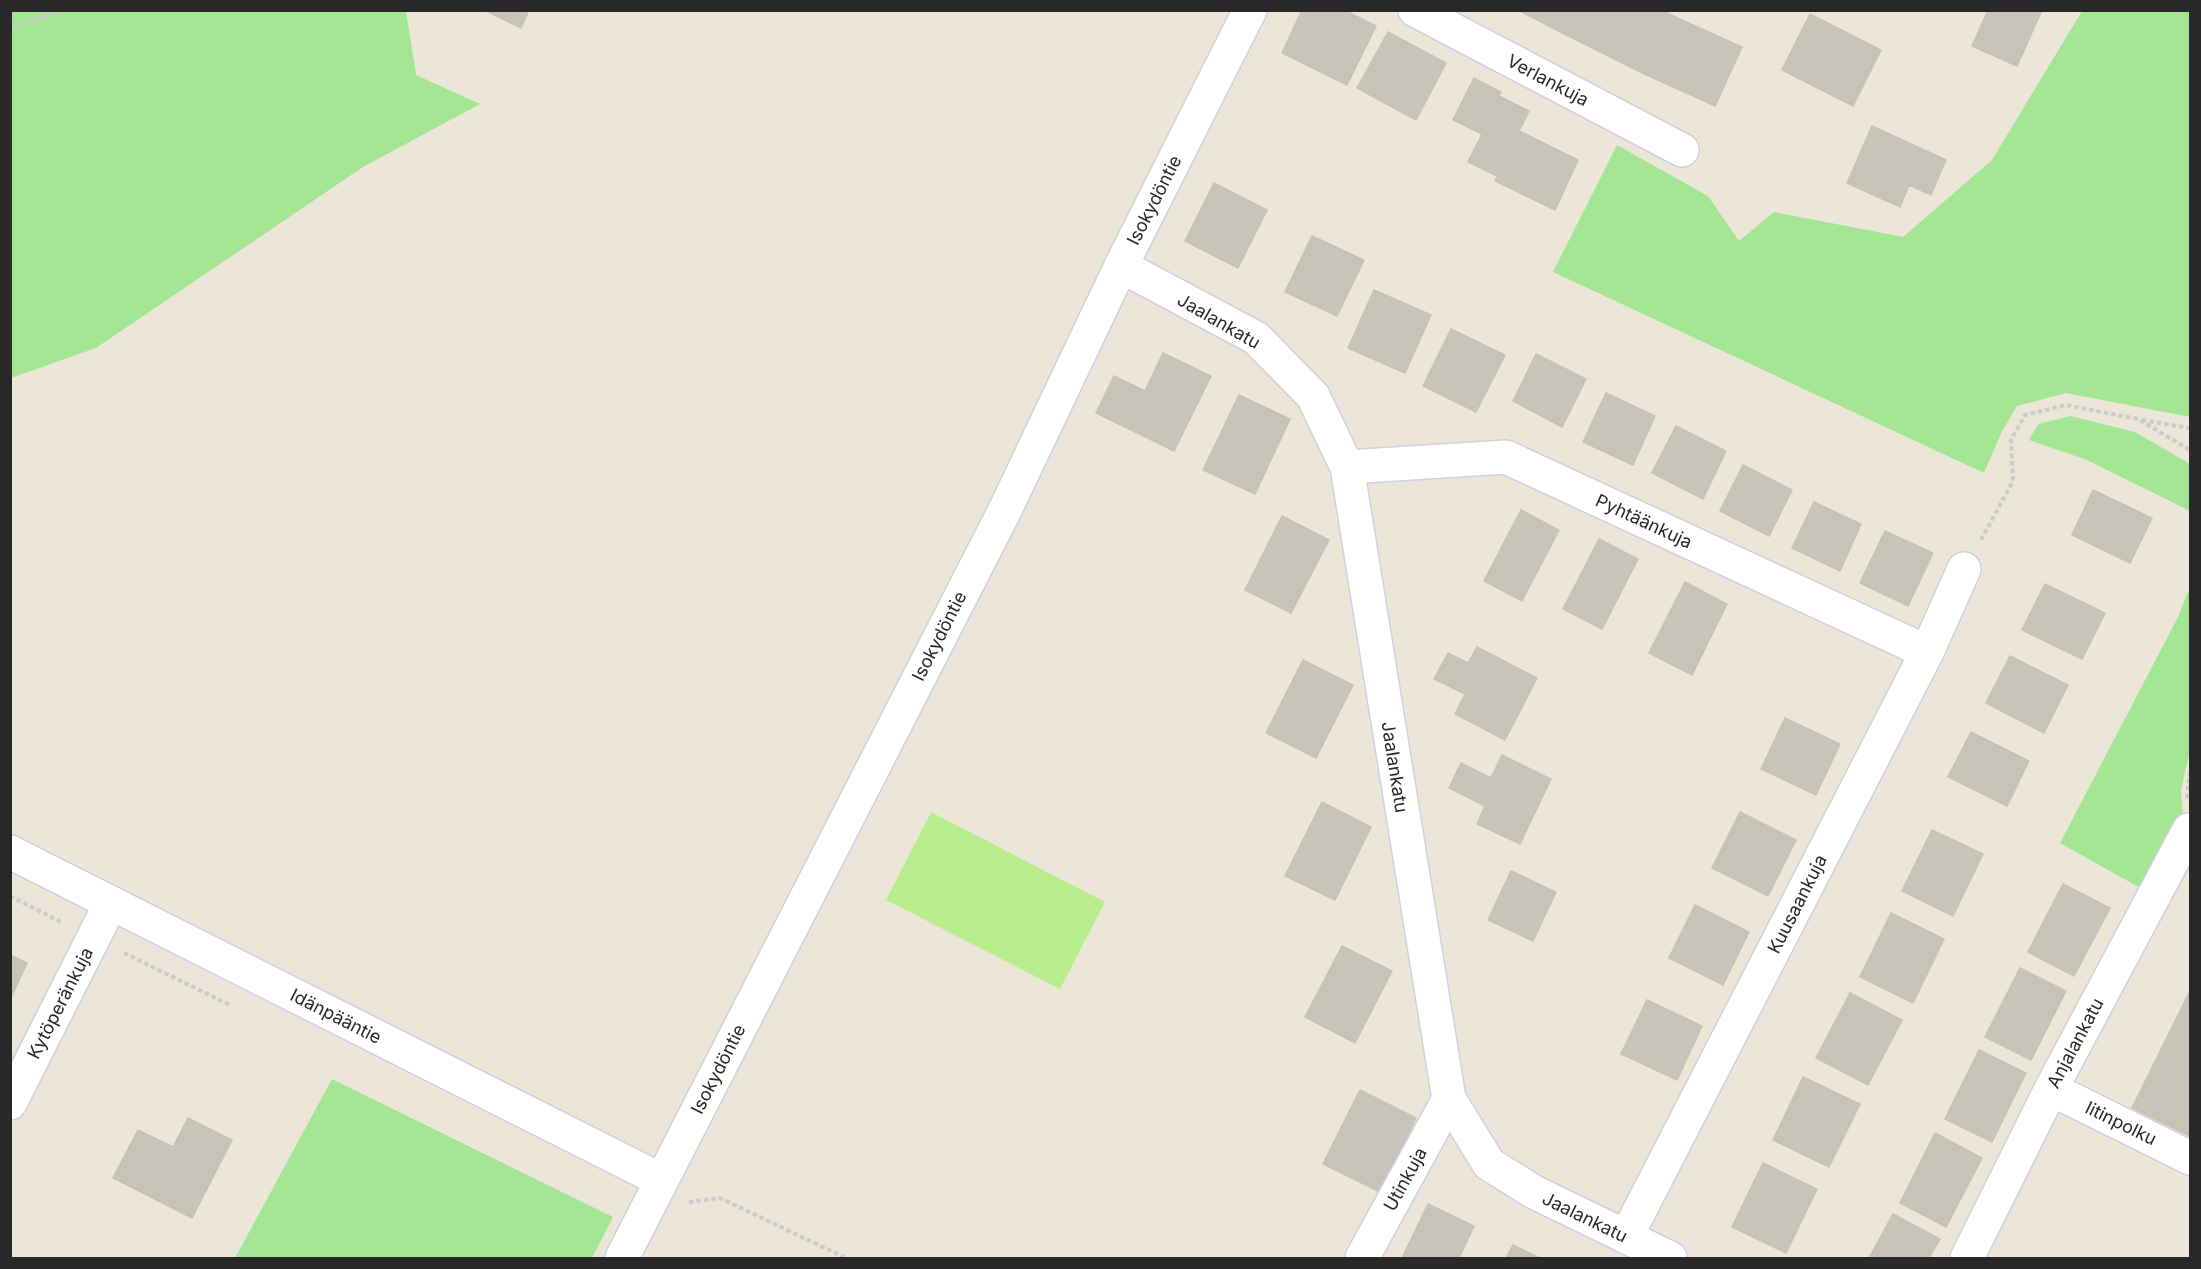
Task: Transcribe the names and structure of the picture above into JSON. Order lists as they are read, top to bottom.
{
  "streets": {
    "street": [
      "Verlankuja",
      "Isokydöntie",
      "Jaalankatu",
      "Pyhtäänkuja",
      "Kuusaankuja",
      "Kytöperänkuja",
      "Idänpääntie",
      "Anjalankatu",
      "Iitinpolku",
      "Utinkuja"
    ]
  },
  "crossings": [
    ["Isokydöntie", "Jaalankatu"],
    ["Isokydöntie", "Idänpääntie"],
    ["Jaalankatu", "Pyhtäänkuja"],
    ["Jaalankatu", "Kuusaankuja"],
    ["Jaalankatu", "Utinkuja"],
    ["Pyhtäänkuja", "Kuusaankuja"],
    ["Kytöperänkuja", "Idänpääntie"],
    ["Anjalankatu", "Iitinpolku"]
  ]
}
